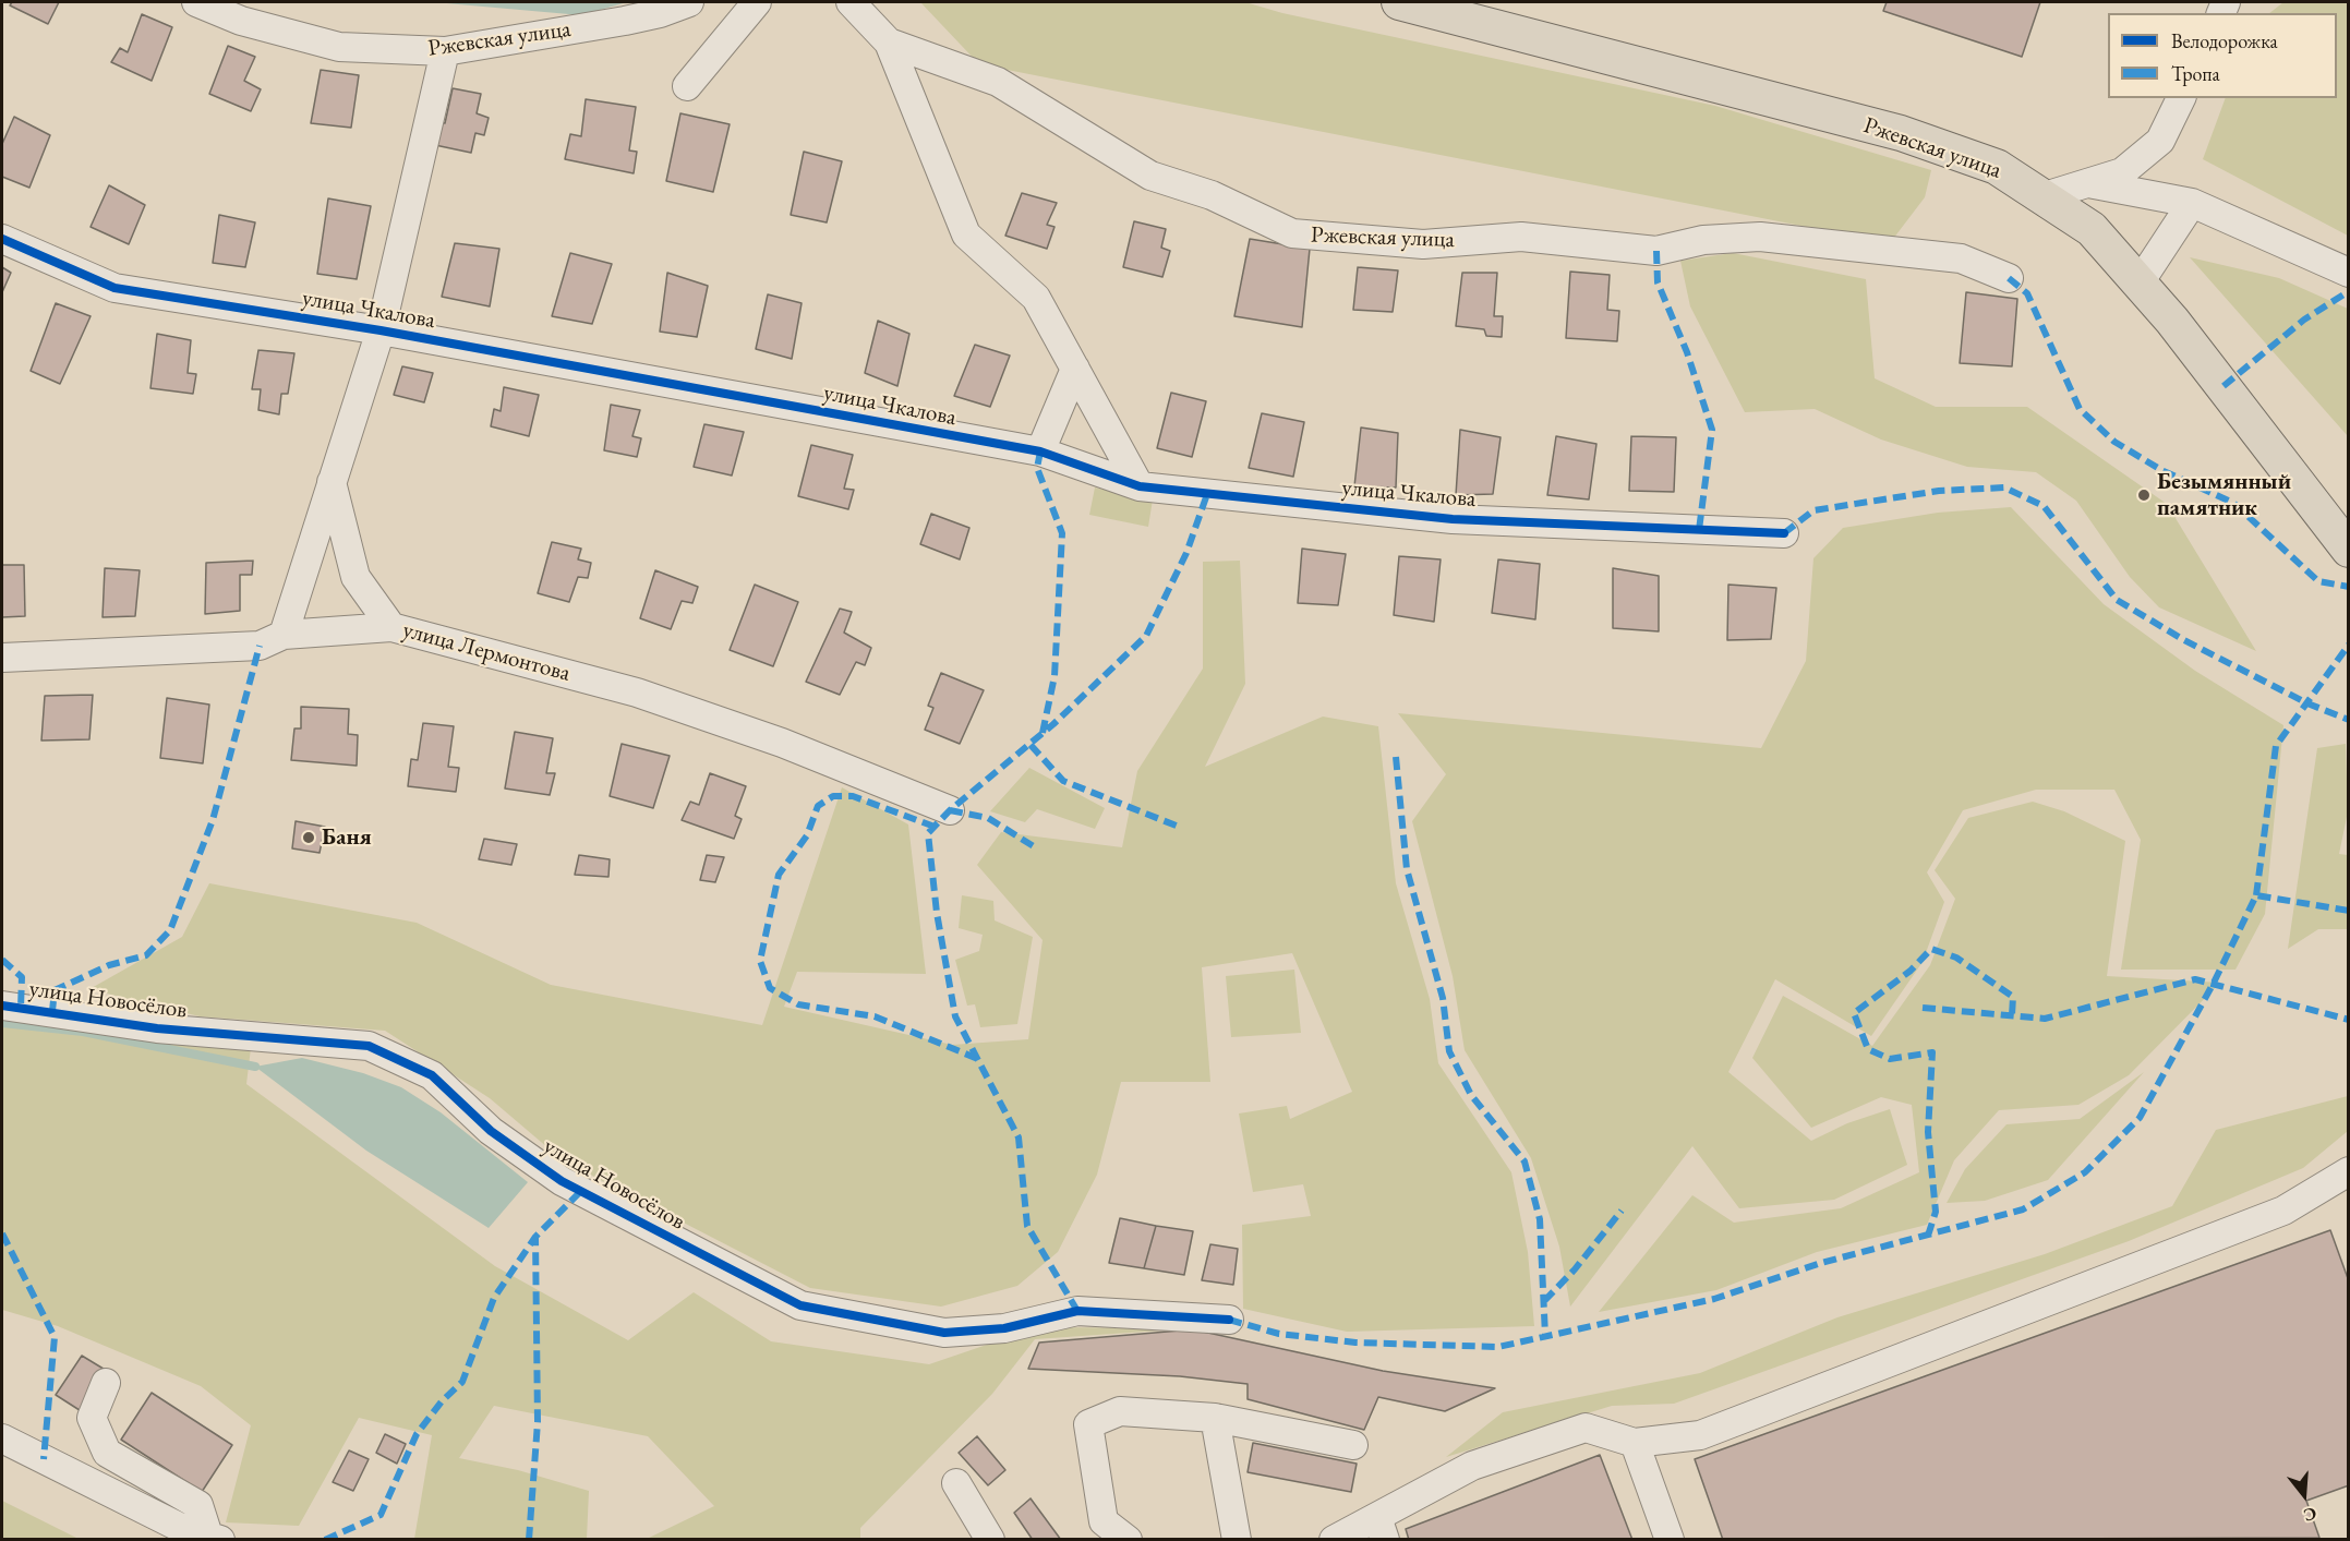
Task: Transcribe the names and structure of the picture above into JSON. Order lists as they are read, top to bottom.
{
  "streets": {
    "main road": ["Ржевская улица"],
    "street": ["улица Чкалова", "улица Лермонтова", "улица Новосёлов"]
  },
  "places": ["Безымянный памятник", "Баня"],
  "legend": ["Велодорожка", "Тропа"],
  "north": "bottom"
}
